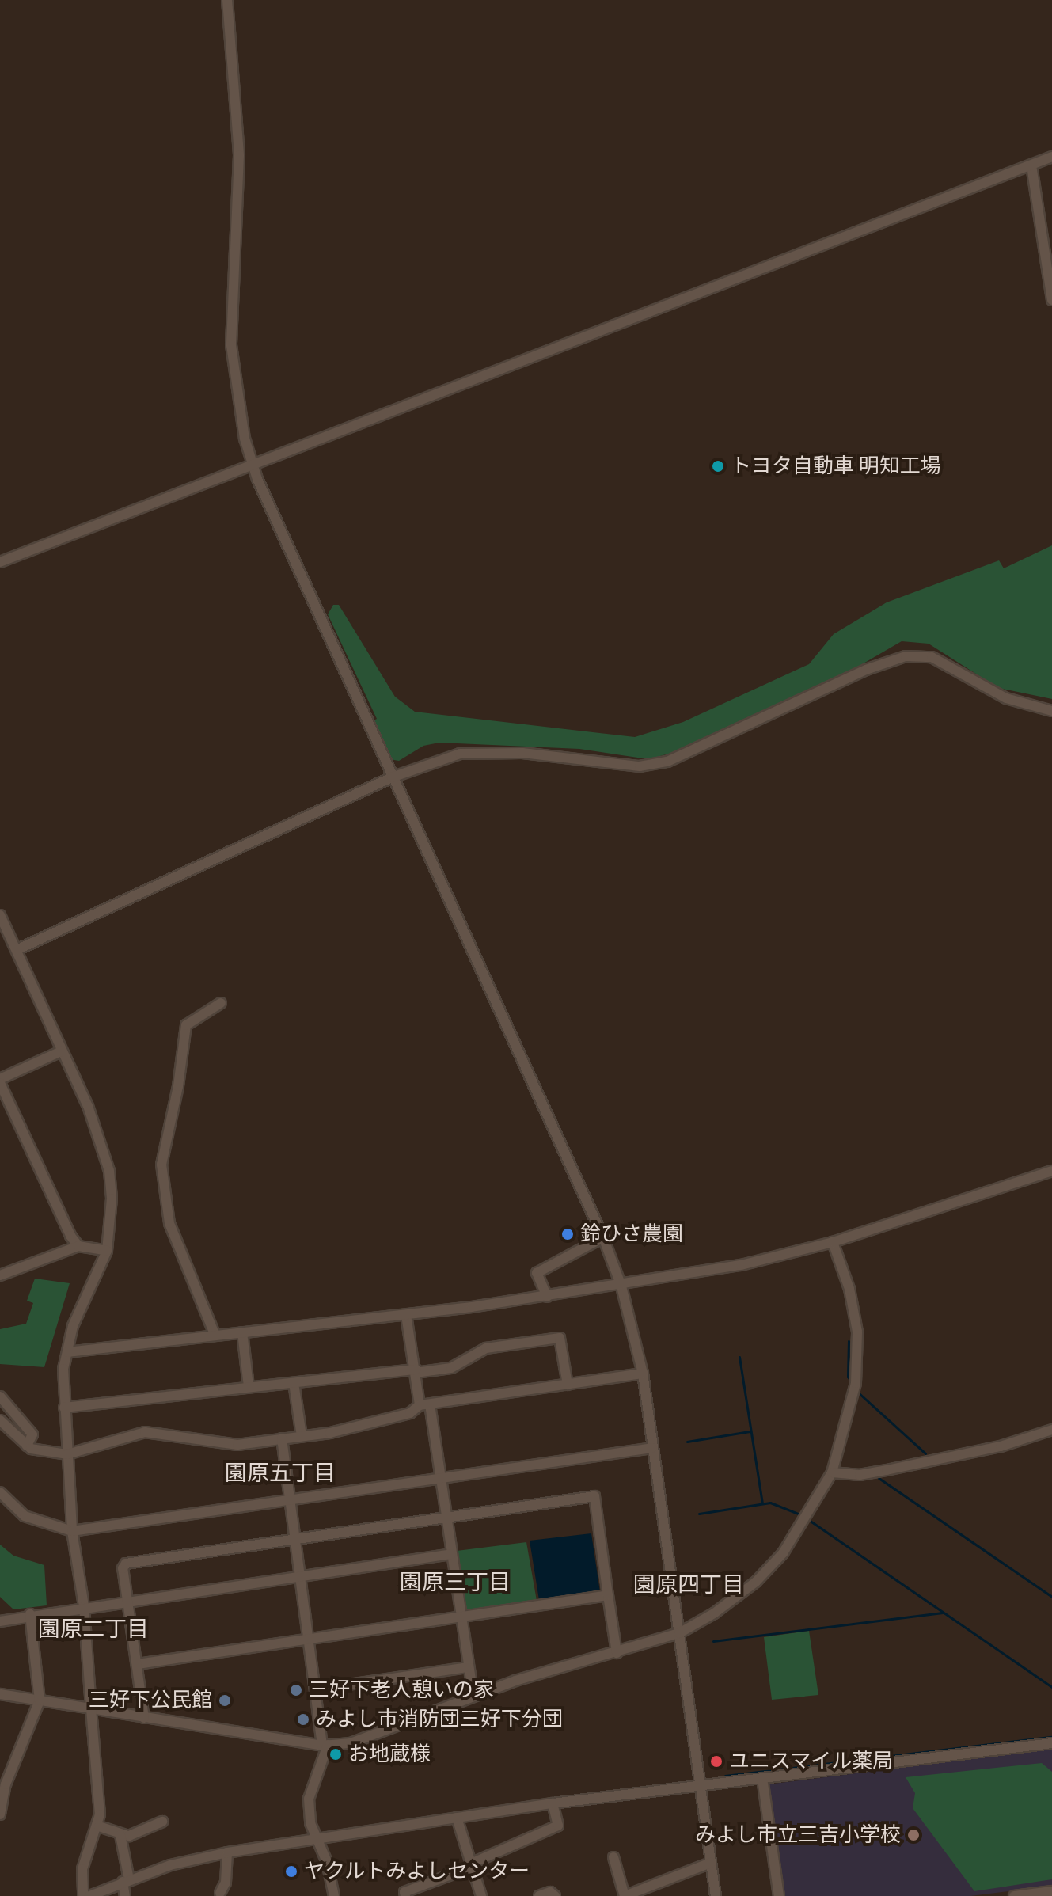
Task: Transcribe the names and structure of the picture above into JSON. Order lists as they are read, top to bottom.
{
  "districts": [
    "園原五丁目",
    "園原三丁目",
    "園原四丁目",
    "園原二丁目"
  ],
  "places": [
    "トヨタ自動車 明知工場",
    "鈴ひさ農園",
    "三好下老人憩いの家",
    "三好下公民館",
    "みよし市消防団三好下分団",
    "お地蔵様",
    "ユニスマイル薬局",
    "みよし市立三吉小学校",
    "ヤクルトみよしセンター"
  ]
}
